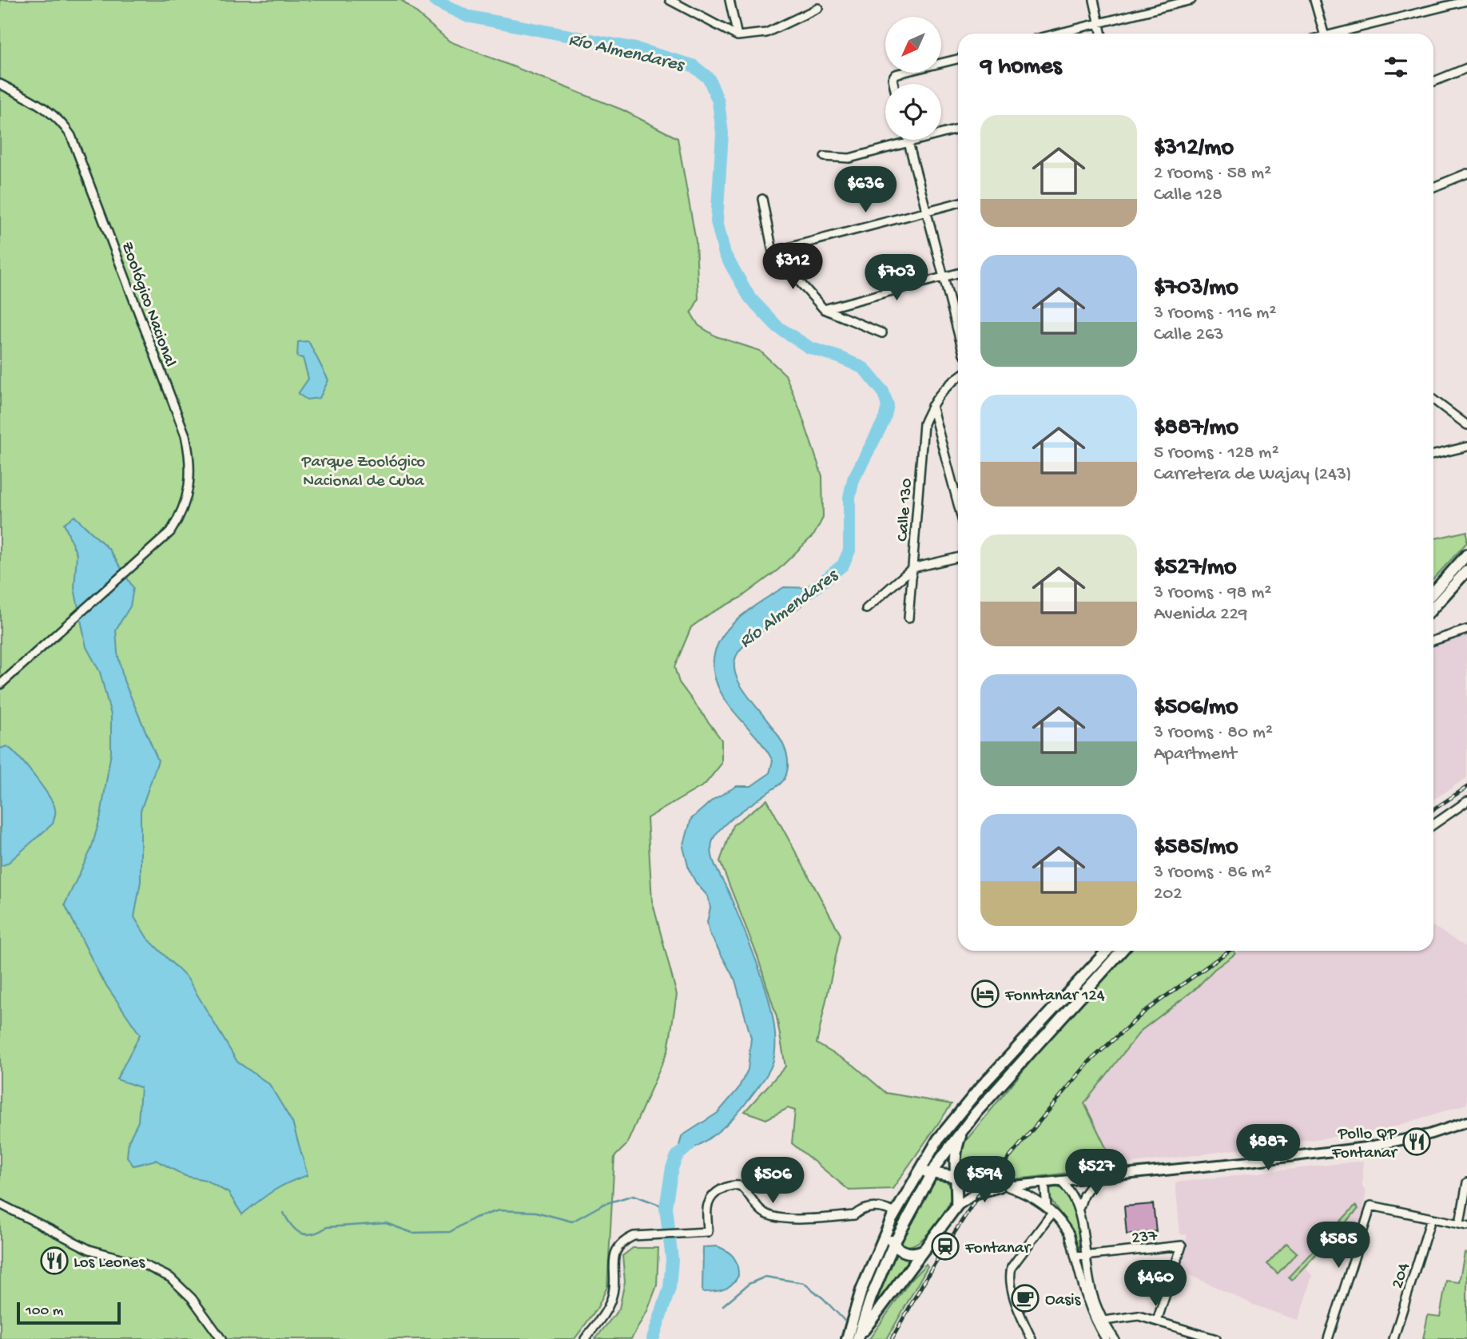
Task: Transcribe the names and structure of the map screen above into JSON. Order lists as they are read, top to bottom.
{
  "streets": {
    "street": [
      "Zoológico Nacional",
      "Calle 130",
      "237",
      "204"
    ]
  },
  "water": ["Río Almendares"],
  "parks": ["Parque Zoológico Nacional de Cuba"],
  "places": {
    "hotel": ["Fonntanar 124"],
    "restaurant": ["Pollo QP Fontanar", "Los Leones"],
    "station": ["Fontanar"],
    "cafe": ["Oasis"]
  },
  "scale_bar": "100 m",
  "north": "bottom left",
  "page": {
    "heading": "9 homes",
    "list": [
      {
        "name": "$312/mo",
        "note": "2 rooms · 58 m² · Calle 128"
      },
      {
        "name": "$703/mo",
        "note": "3 rooms · 116 m² · Calle 263"
      },
      {
        "name": "$887/mo",
        "note": "5 rooms · 128 m² · Carretera de Wajay (243)"
      },
      {
        "name": "$527/mo",
        "note": "3 rooms · 98 m² · Avenida 229"
      },
      {
        "name": "$506/mo",
        "note": "3 rooms · 80 m² · Apartment"
      },
      {
        "name": "$585/mo",
        "note": "3 rooms · 86 m² · 202"
      }
    ],
    "price": [
      "$636",
      "$312",
      "$703",
      "$887",
      "$527",
      "$594",
      "$506",
      "$585",
      "$460"
    ],
    "scale": "100 m"
  }
}
